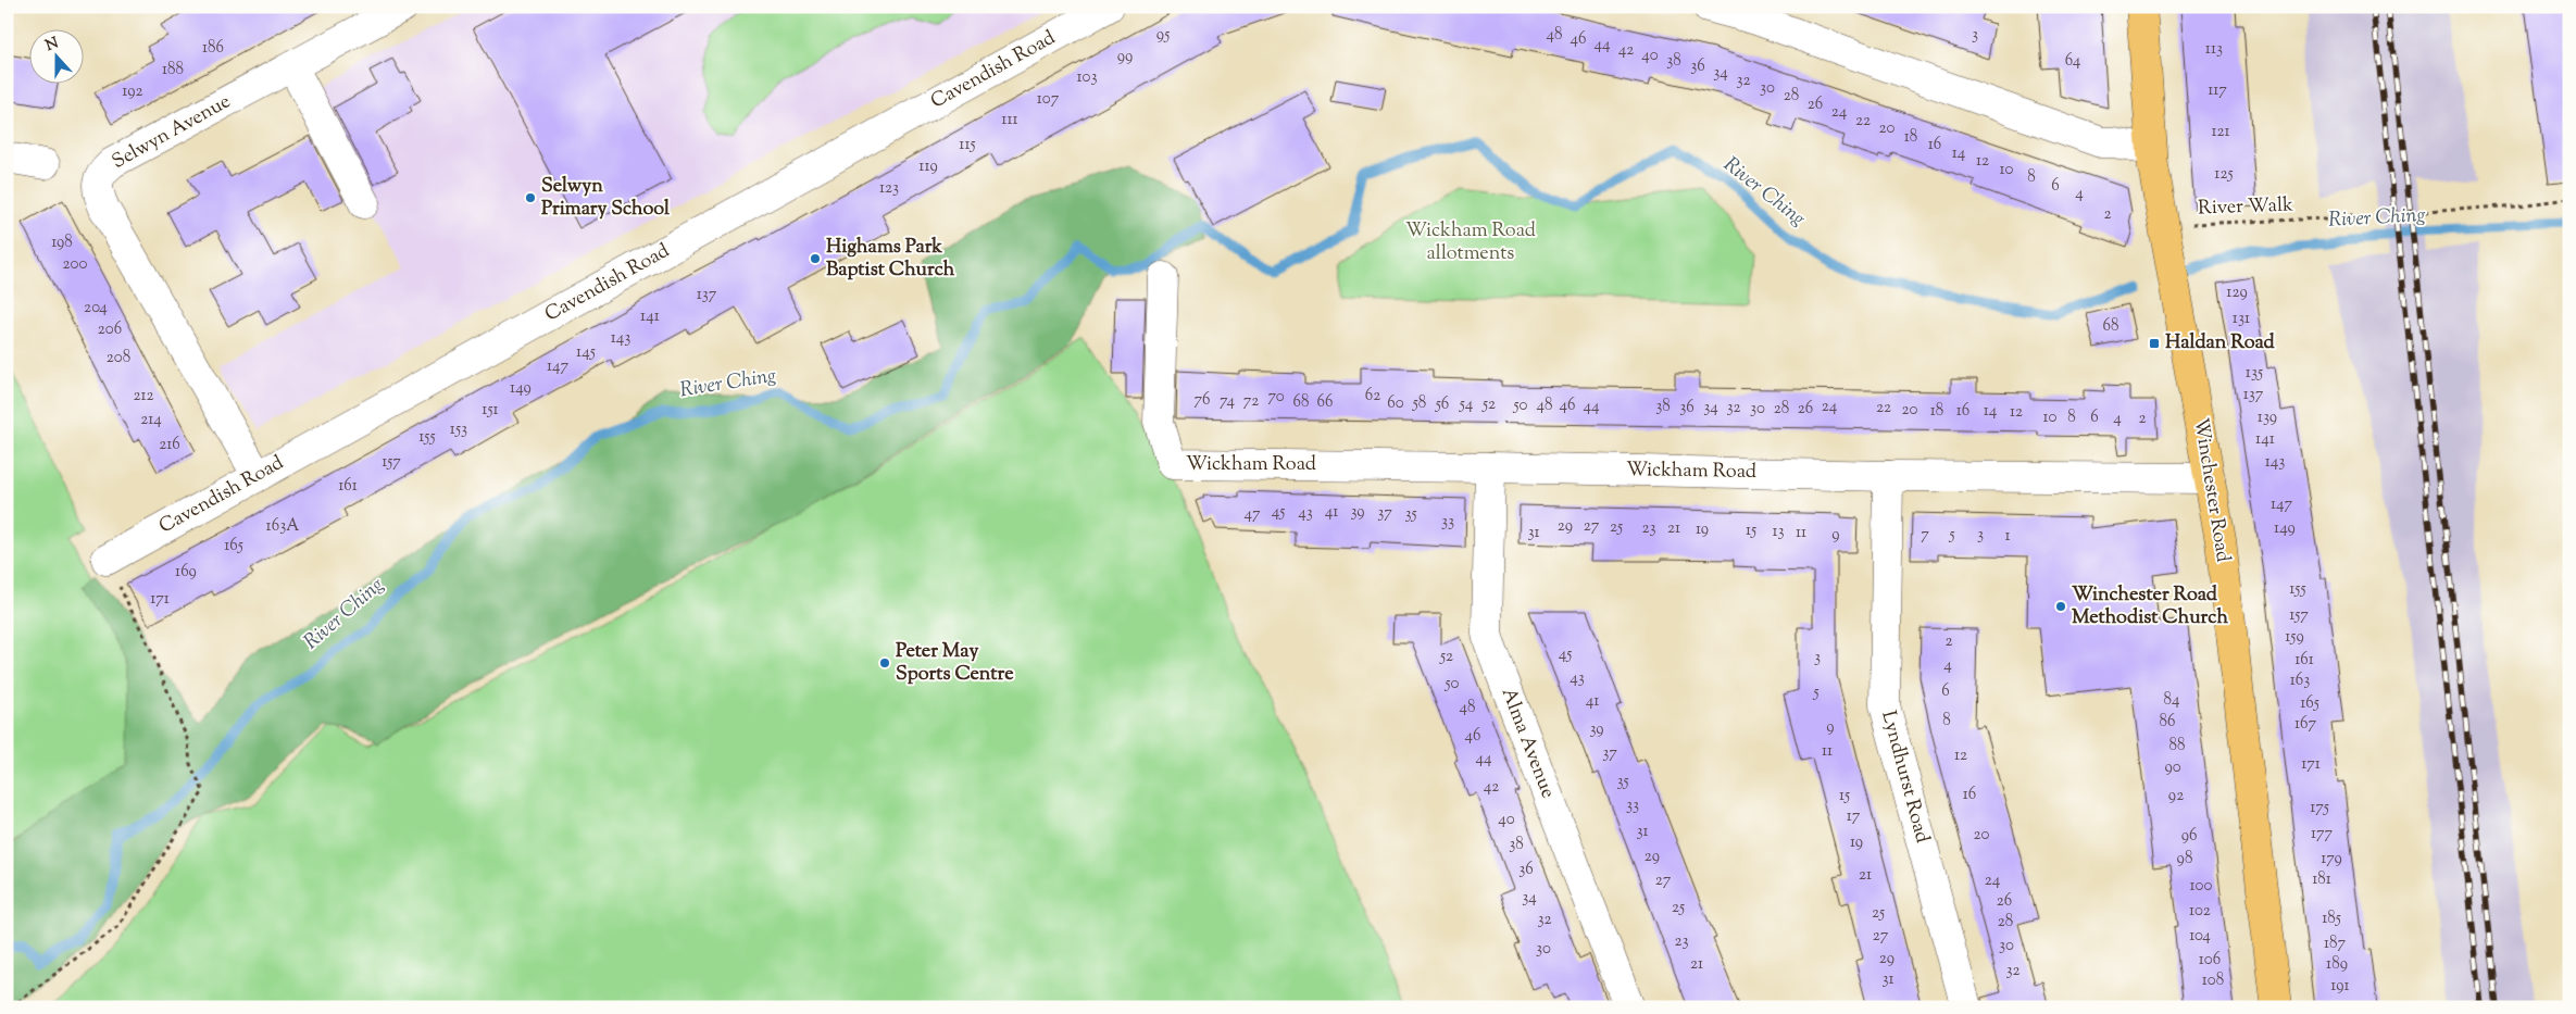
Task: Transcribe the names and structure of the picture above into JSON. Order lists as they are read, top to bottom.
{
  "streets": {
    "main road": ["Winchester Road"],
    "street": [
      "Cavendish Road",
      "Selwyn Avenue",
      "Wickham Road",
      "Alma Avenue",
      "Lyndhurst Road"
    ],
    "path": ["River Walk"]
  },
  "crossings": [
    ["Cavendish Road", "Selwyn Avenue"],
    ["Wickham Road", "Winchester Road"],
    ["Wickham Road", "Alma Avenue"],
    ["Wickham Road", "Lyndhurst Road"]
  ],
  "water": ["River Ching"],
  "parks": ["Wickham Road allotments"],
  "places": {
    "other": [
      "Selwyn Primary School",
      "Highams Park Baptist Church",
      "Winchester Road Methodist Church",
      "Peter May Sports Centre"
    ],
    "transit": ["Haldan Road"]
  },
  "house_numbers": [
    "95",
    "48",
    "3",
    "46",
    "44",
    "186",
    "113",
    "42",
    "40",
    "99",
    "38",
    "64",
    "36",
    "188",
    "34",
    "103",
    "32",
    "30",
    "117",
    "192",
    "28",
    "107",
    "26",
    "24",
    "111",
    "22",
    "20",
    "121",
    "18",
    "115",
    "16",
    "14",
    "12",
    "119",
    "10",
    "125",
    "8",
    "6",
    "123",
    "4",
    "2",
    "198",
    "200",
    "129",
    "137",
    "204",
    "141",
    "131",
    "68",
    "206",
    "143",
    "145",
    "208",
    "147",
    "135",
    "149",
    "137",
    "212",
    "62",
    "70",
    "76",
    "74",
    "72",
    "68",
    "66",
    "60",
    "58",
    "56",
    "54",
    "52",
    "50",
    "48",
    "46",
    "44",
    "38",
    "24",
    "36",
    "34",
    "32",
    "22",
    "30",
    "28",
    "26",
    "151",
    "20",
    "18",
    "16",
    "14",
    "12",
    "10",
    "8",
    "6",
    "139",
    "4",
    "2",
    "214",
    "153",
    "155",
    "141",
    "216",
    "157",
    "143",
    "161",
    "147",
    "45",
    "41",
    "39",
    "43",
    "37",
    "47",
    "35",
    "33",
    "163A",
    "29",
    "27",
    "25",
    "23",
    "21",
    "149",
    "19",
    "15",
    "13",
    "31",
    "11",
    "9",
    "7",
    "5",
    "3",
    "1",
    "165",
    "169",
    "155",
    "171",
    "157",
    "159",
    "2",
    "45",
    "52",
    "3",
    "161",
    "4",
    "43",
    "163",
    "50",
    "6",
    "5",
    "84",
    "41",
    "165",
    "48",
    "8",
    "86",
    "167",
    "9",
    "39",
    "46",
    "88",
    "11",
    "37",
    "12",
    "44",
    "171",
    "90",
    "35",
    "42",
    "16",
    "15",
    "92",
    "33",
    "175",
    "17",
    "40",
    "31",
    "177",
    "20",
    "96",
    "19",
    "38",
    "29",
    "98",
    "179",
    "36",
    "21",
    "181",
    "27",
    "24",
    "100",
    "34",
    "26",
    "25",
    "102",
    "25",
    "185",
    "32",
    "28",
    "27",
    "104",
    "23",
    "187",
    "30",
    "30",
    "29",
    "106",
    "21",
    "189",
    "32",
    "31",
    "108",
    "191"
  ],
  "north": "top"
}
